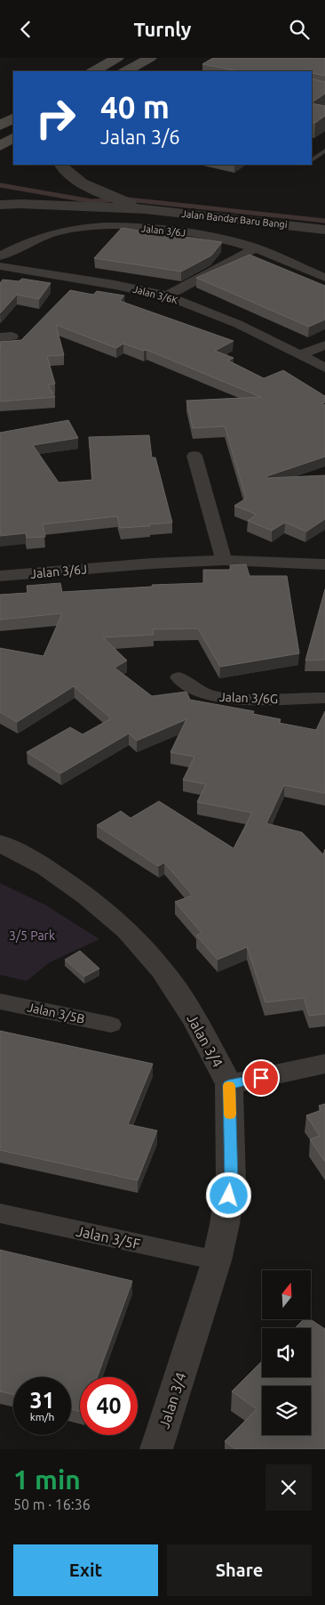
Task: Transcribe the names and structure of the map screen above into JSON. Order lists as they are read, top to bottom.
{
  "streets": {
    "street": [
      "Jalan Bandar Baru Bangi",
      "Jalan 3/6J",
      "Jalan 3/6K",
      "Jalan 3/6G",
      "Jalan 3/5B",
      "Jalan 3/4",
      "Jalan 3/5F"
    ]
  },
  "crossings": [
    ["Jalan 3/4", "Jalan 3/5F"]
  ],
  "parks": ["3/5 Park"],
  "north": "top",
  "page": {
    "header": "Turnly",
    "turn": ["40 m", "Jalan 3/6"],
    "speed": "31 km/h",
    "limit": "40",
    "heading": ["1 min", "50 m · 16:36"],
    "buttons": ["Exit", "Share"]
  }
}
